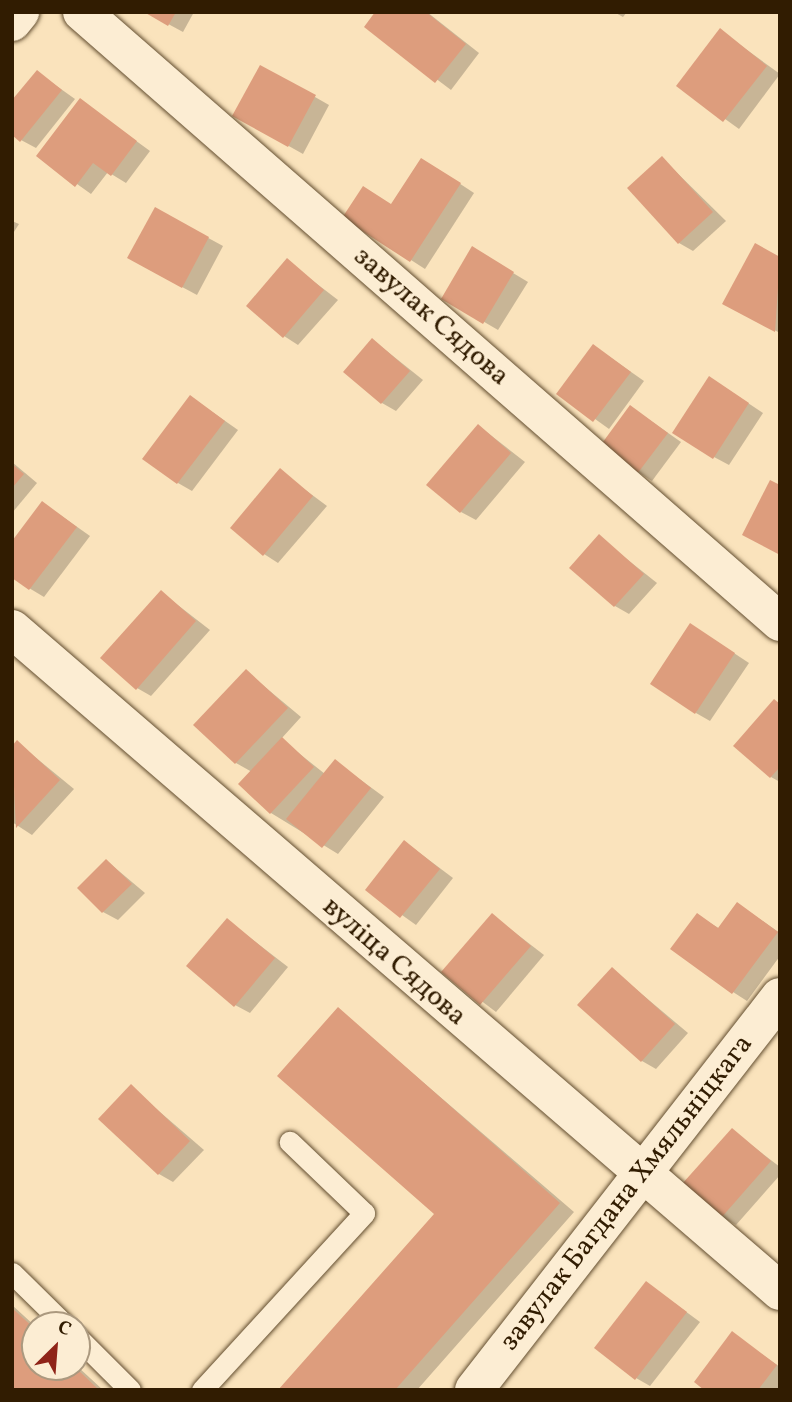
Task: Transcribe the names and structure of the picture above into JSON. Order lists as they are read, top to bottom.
{
  "streets": {
    "street": ["завулак Сядова", "вуліца Сядова", "завулак Багдана Хмяльніцкага"]
  },
  "crossings": [
    ["вуліца Сядова", "завулак Багдана Хмяльніцкага"]
  ],
  "north": "top right"
}
